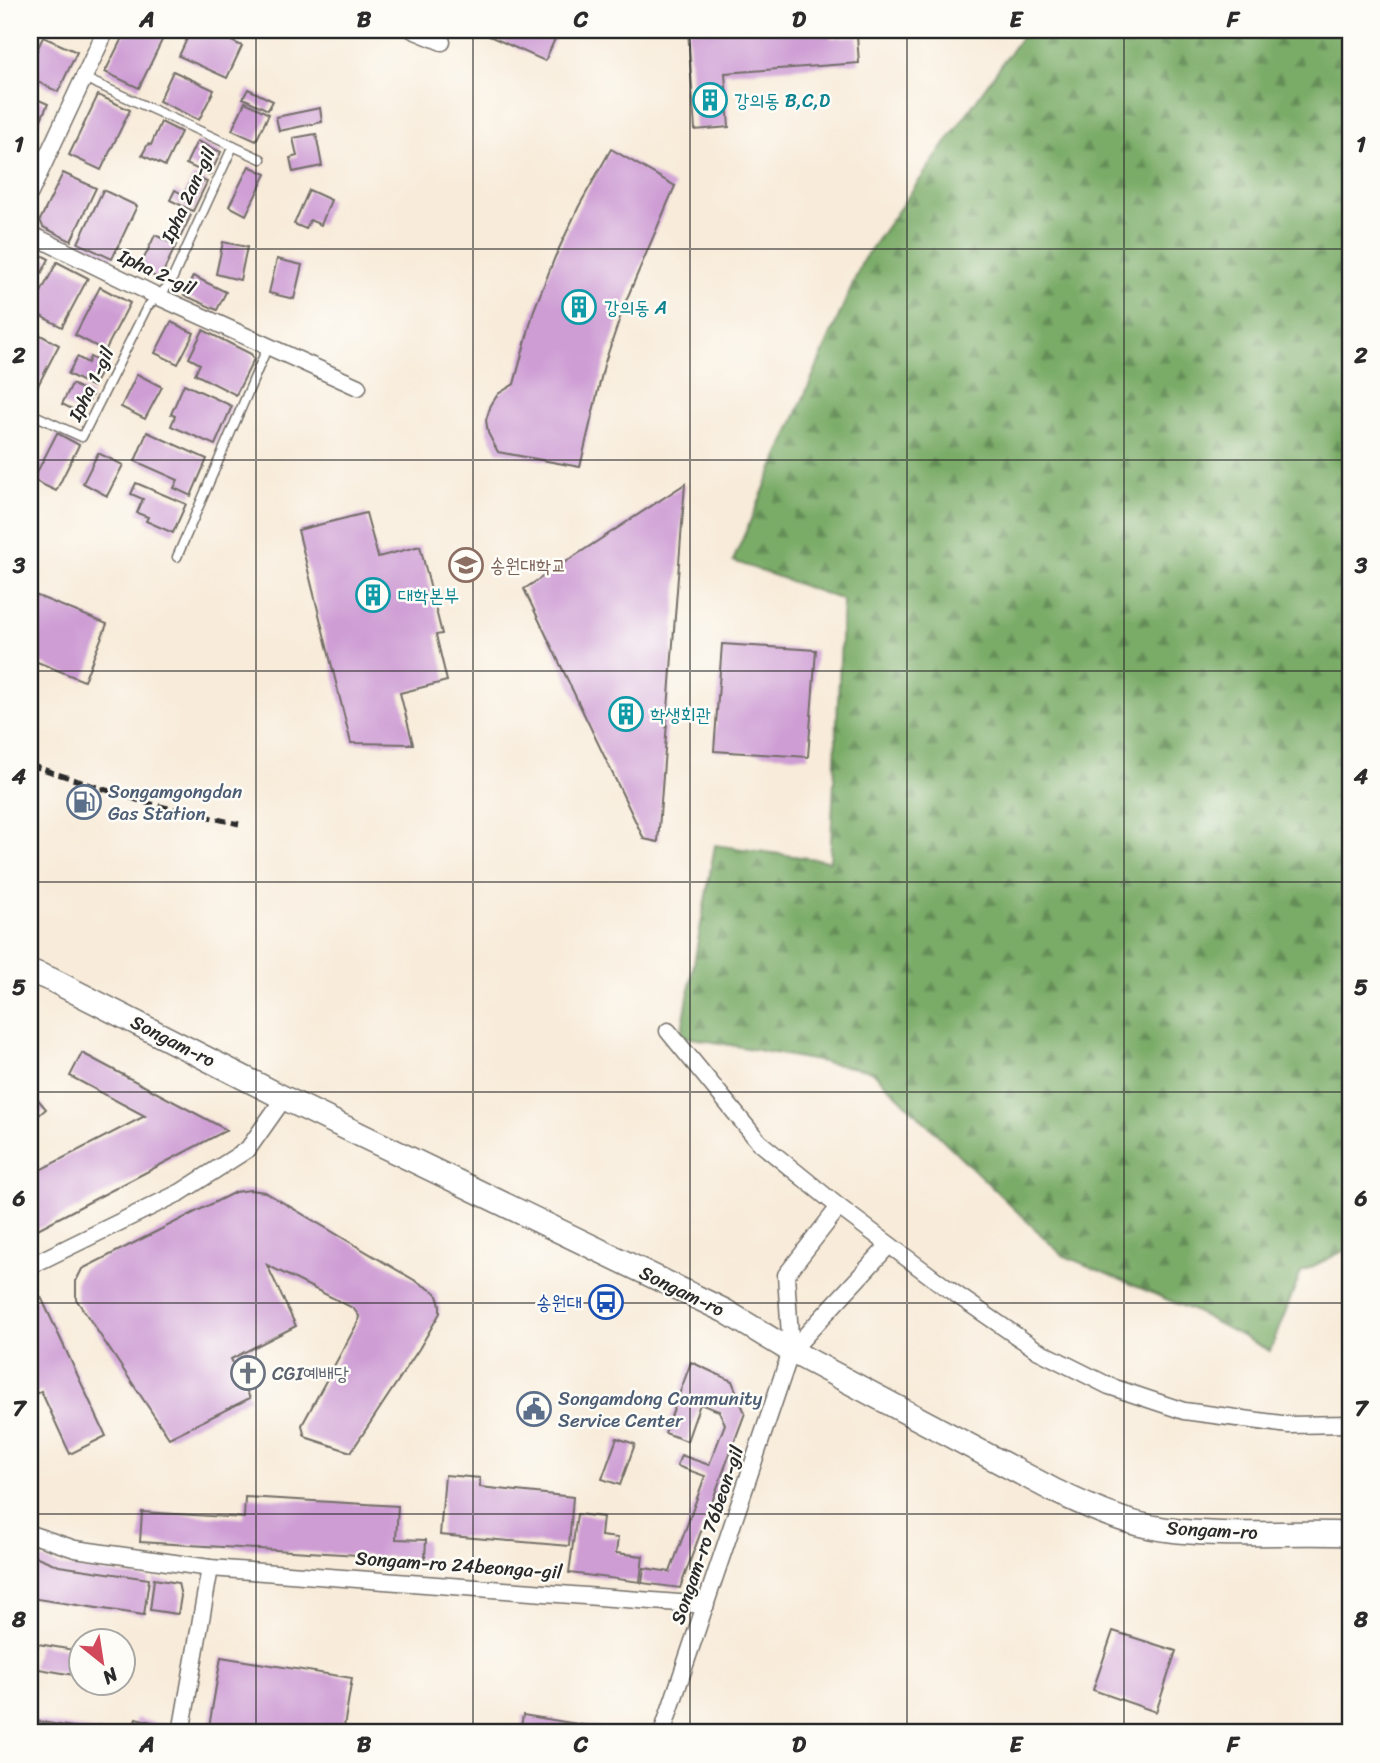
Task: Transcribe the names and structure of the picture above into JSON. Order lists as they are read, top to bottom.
{
  "streets": {
    "main road": ["Songam-ro"],
    "street": ["Ipha 2-gil", "Songam-ro 76beon-gil", "Songam-ro 24beonga-gil"],
    "lane": ["Ipha 2an-gil", "Ipha 1-gil"]
  },
  "crossings": [
    ["Ipha 2an-gil", "Ipha 2-gil"],
    ["Ipha 2an-gil", "Ipha 1-gil"],
    ["Ipha 2-gil", "Ipha 1-gil"],
    ["Songam-ro", "Songam-ro 76beon-gil"],
    ["Songam-ro 76beon-gil", "Songam-ro 24beonga-gil"]
  ],
  "places": {
    "building": [
      "강의동 B,C,D",
      "강의동 A",
      "대학본부",
      "학생회관"
    ],
    "school or university": ["송원대학교"],
    "fuel station": ["Songamgongdan Gas Station"],
    "bus stop": ["송원대"],
    "church": ["CGI예배당"],
    "public building": ["Songamdong Community Service Center"]
  },
  "north": "bottom right",
  "grid": {
    "columns": [
      "A",
      "B",
      "C",
      "D",
      "E",
      "F"
    ],
    "rows": [
      "1",
      "2",
      "3",
      "4",
      "5",
      "6",
      "7",
      "8"
    ]
  }
}
